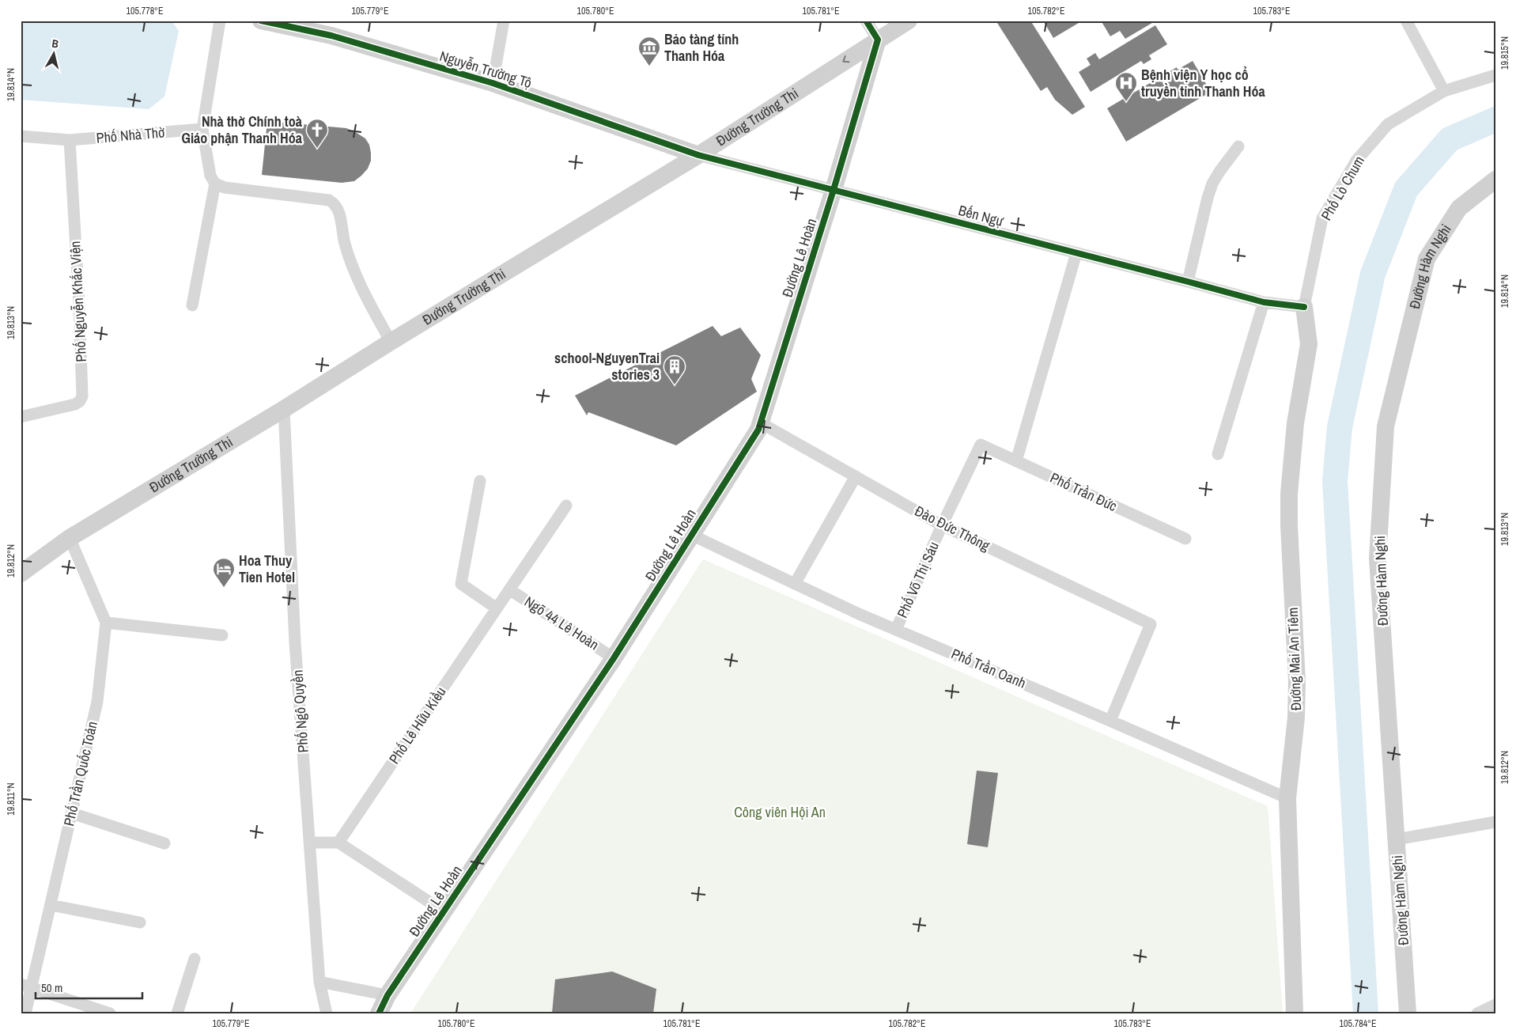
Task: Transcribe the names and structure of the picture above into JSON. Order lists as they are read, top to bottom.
{
  "streets": {
    "street": [
      "Nguyễn Trường Tộ",
      "Đường Trường Thi",
      "Phố Nhà Thờ",
      "Phố Lò Chum",
      "Bến Ngự",
      "Đường Lê Hoàn",
      "Đường Hàm Nghi",
      "Phố Nguyễn Khắc Viện",
      "Phố Trần Đức",
      "Đào Đức Thông",
      "Phố Võ Thị Sáu",
      "Ngõ 44 Lê Hoàn",
      "Đường Mai An Tiêm",
      "Phố Trần Oanh",
      "Phố Ngô Quyền",
      "Phố Lê Hữu Kiều",
      "Phố Trần Quốc Toản"
    ]
  },
  "crossings": [
    ["Nguyễn Trường Tộ", "Đường Trường Thi"],
    ["Nguyễn Trường Tộ", "Bến Ngự"],
    ["Đường Trường Thi", "Bến Ngự"],
    ["Đường Trường Thi", "Đường Lê Hoàn"],
    ["Đường Trường Thi", "Phố Ngô Quyền"],
    ["Đường Trường Thi", "Phố Trần Quốc Toản"],
    ["Phố Nhà Thờ", "Phố Nguyễn Khắc Viện"],
    ["Phố Lò Chum", "Bến Ngự"],
    ["Phố Lò Chum", "Đường Mai An Tiêm"],
    ["Bến Ngự", "Đường Lê Hoàn"],
    ["Bến Ngự", "Đường Mai An Tiêm"],
    ["Đường Lê Hoàn", "Đào Đức Thông"],
    ["Đường Lê Hoàn", "Ngõ 44 Lê Hoàn"],
    ["Đường Lê Hoàn", "Phố Trần Oanh"],
    ["Phố Trần Đức", "Phố Võ Thị Sáu"],
    ["Đào Đức Thông", "Phố Võ Thị Sáu"],
    ["Đào Đức Thông", "Phố Trần Oanh"],
    ["Phố Võ Thị Sáu", "Phố Trần Oanh"],
    ["Ngõ 44 Lê Hoàn", "Phố Lê Hữu Kiều"],
    ["Đường Mai An Tiêm", "Phố Trần Oanh"]
  ],
  "parks": ["Công viên Hội An"],
  "places": {
    "museum": ["Bảo tàng tỉnh Thanh Hóa"],
    "hospital": ["Bệnh viện Y học cổ truyền tỉnh Thanh Hóa"],
    "church": ["Nhà thờ Chính toà Giáo phận Thanh Hóa"],
    "building": ["school-NguyenTrai stories 3"],
    "hotel": ["Hoa Thuy Tien Hotel"]
  },
  "scale_bar": "50 m",
  "north": "top",
  "coordinates": [
    "105.778°E",
    "105.779°E",
    "105.780°E",
    "105.781°E",
    "105.782°E",
    "105.783°E",
    "19.815°N",
    "19.814°N",
    "19.813°N",
    "19.812°N",
    "19.811°N",
    "105.784°E"
  ]
}
